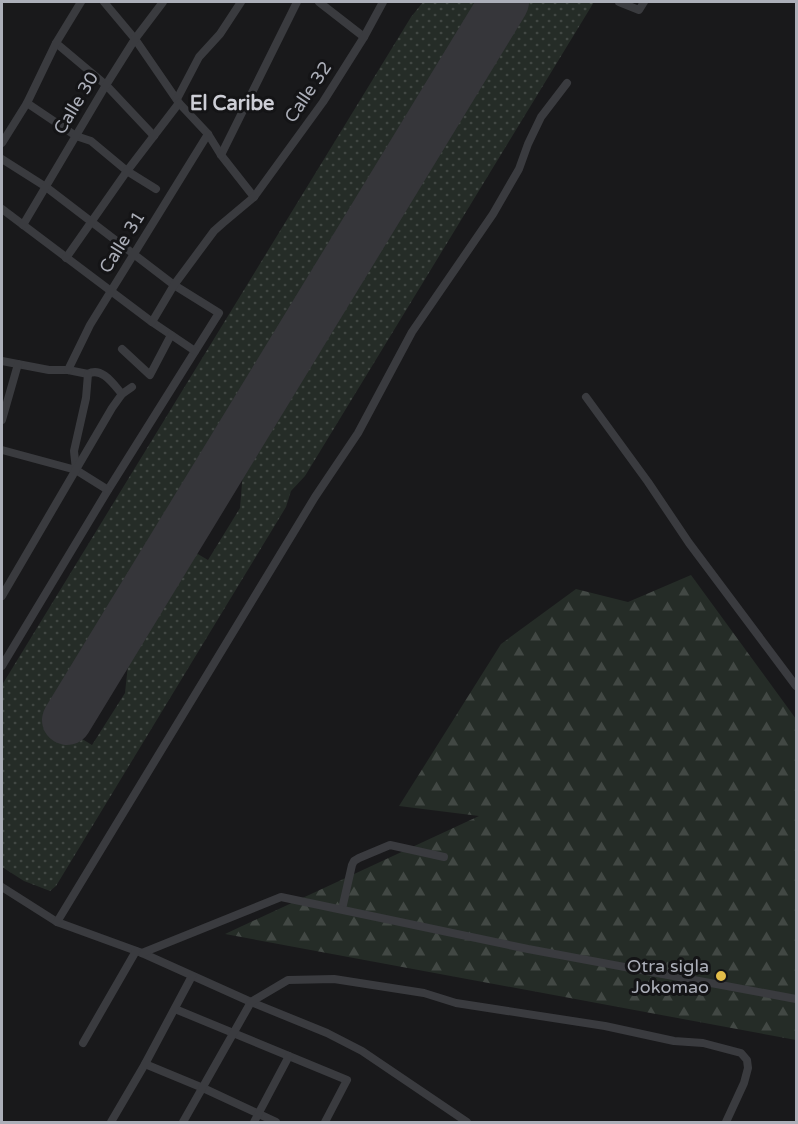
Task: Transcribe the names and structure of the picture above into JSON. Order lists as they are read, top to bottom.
{
  "streets": {
    "street": ["Calle 32", "Calle 30", "Calle 31"]
  },
  "districts": ["El Caribe"],
  "places": ["Otra sigla Jokomao"]
}
